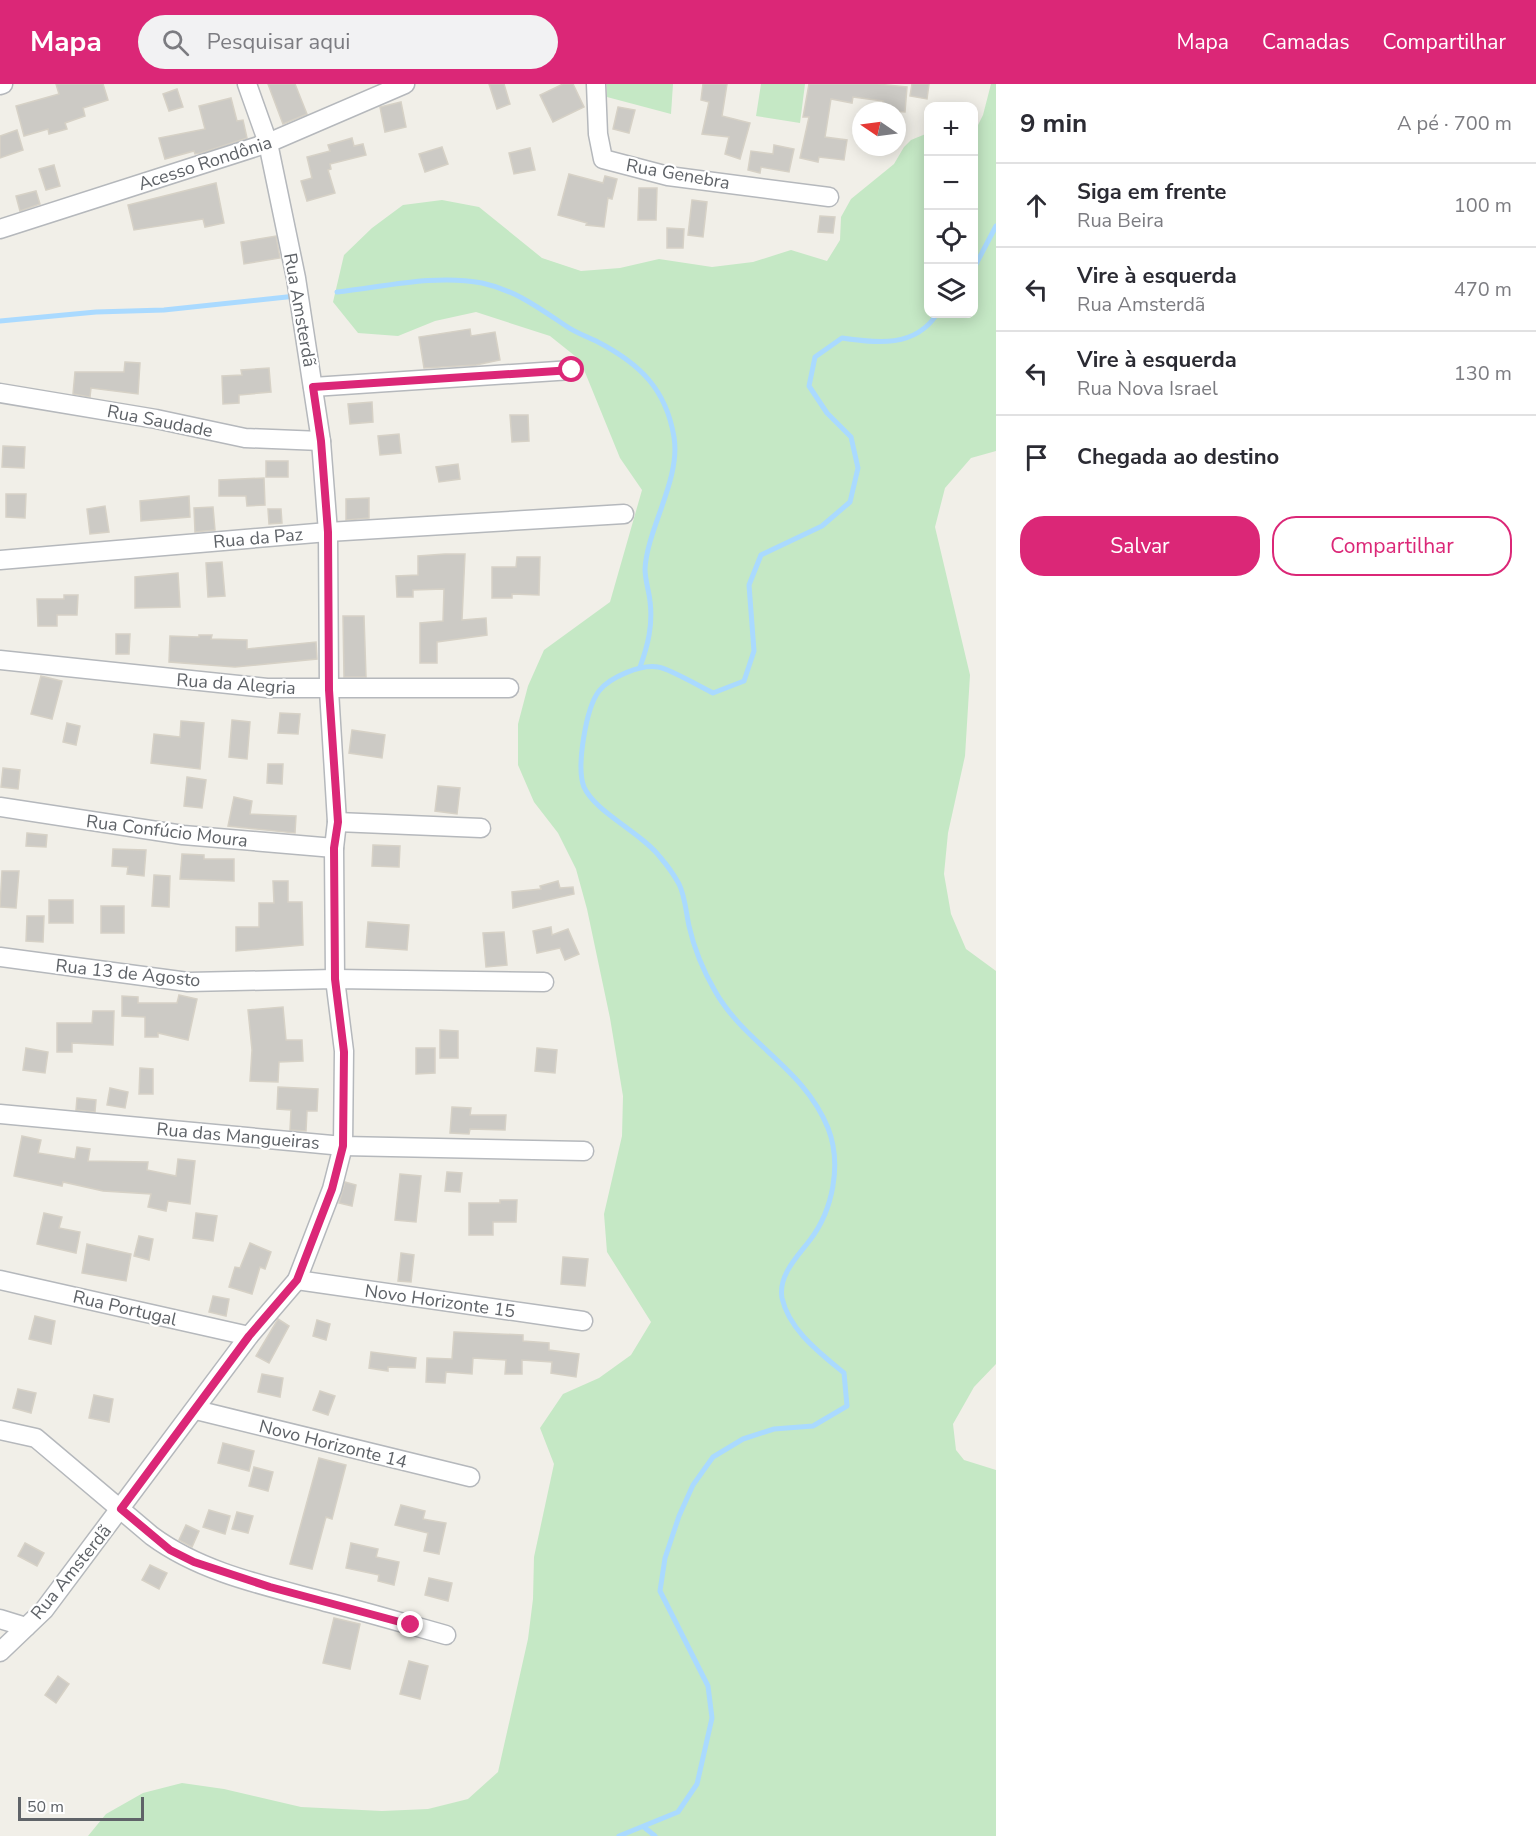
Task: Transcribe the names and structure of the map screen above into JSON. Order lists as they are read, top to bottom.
{
  "streets": {
    "street": [
      "Acesso Rondônia",
      "Rua Genebra",
      "Rua Amsterdã",
      "Rua Saudade",
      "Rua da Paz",
      "Rua da Alegria",
      "Rua Confúcio Moura",
      "Rua 13 de Agosto",
      "Rua das Mangueiras",
      "Novo Horizonte 15",
      "Rua Portugal",
      "Novo Horizonte 14"
    ]
  },
  "crossings": [
    ["Acesso Rondônia", "Rua Amsterdã"],
    ["Rua Amsterdã", "Rua Saudade"],
    ["Rua Amsterdã", "Rua da Paz"],
    ["Rua Amsterdã", "Rua da Alegria"],
    ["Rua Amsterdã", "Rua Confúcio Moura"],
    ["Rua Amsterdã", "Rua 13 de Agosto"],
    ["Rua Amsterdã", "Rua das Mangueiras"],
    ["Rua Amsterdã", "Novo Horizonte 15"],
    ["Rua Amsterdã", "Rua Portugal"],
    ["Rua Amsterdã", "Novo Horizonte 14"]
  ],
  "scale_bar": "50 m",
  "north": "left",
  "page": {
    "header": "Mapa",
    "search": "Pesquisar aqui",
    "nav": ["Mapa", "Camadas", "Compartilhar"],
    "heading": ["9 min", "A pé · 700 m"],
    "map_buttons": ["+", "−"],
    "list": [
      ["Siga em frente", "Rua Beira", "100 m"],
      ["Vire à esquerda", "Rua Amsterdã", "470 m"],
      ["Vire à esquerda", "Rua Nova Israel", "130 m"],
      "Chegada ao destino"
    ],
    "buttons": ["Salvar", "Compartilhar"],
    "scale": "50 m"
  }
}
